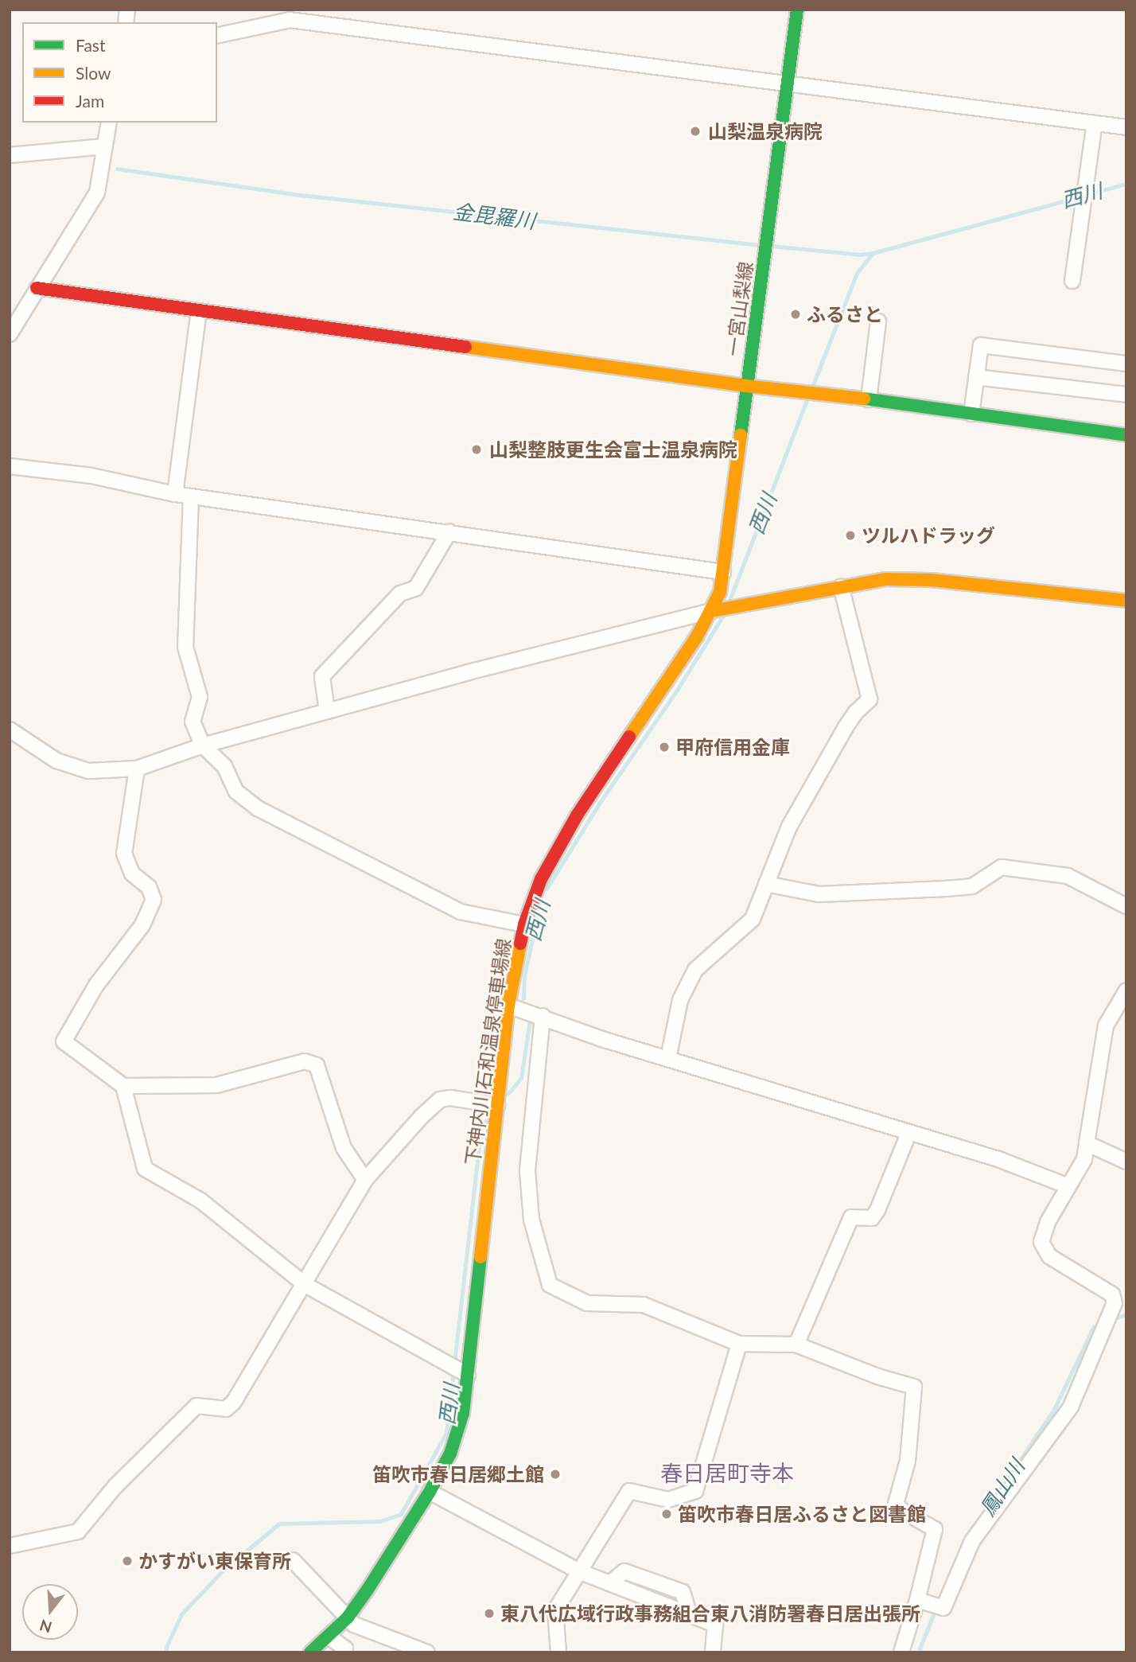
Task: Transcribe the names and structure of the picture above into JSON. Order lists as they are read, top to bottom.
{
  "streets": {
    "main road": ["一宮山梨線", "下神内川石和温泉停車場線"]
  },
  "crossings": [
    ["一宮山梨線", "下神内川石和温泉停車場線"]
  ],
  "districts": ["春日居町寺本"],
  "water": ["西川", "金毘羅川", "鳳山川"],
  "places": [
    "山梨温泉病院",
    "ふるさと",
    "山梨整肢更生会富士温泉病院",
    "ツルハドラッグ",
    "甲府信用金庫",
    "笛吹市春日居郷土館",
    "笛吹市春日居ふるさと図書館",
    "かすがい東保育所",
    "東八代広域行政事務組合東八消防署春日居出張所"
  ],
  "legend": ["Fast", "Slow", "Jam"],
  "north": "bottom"
}
